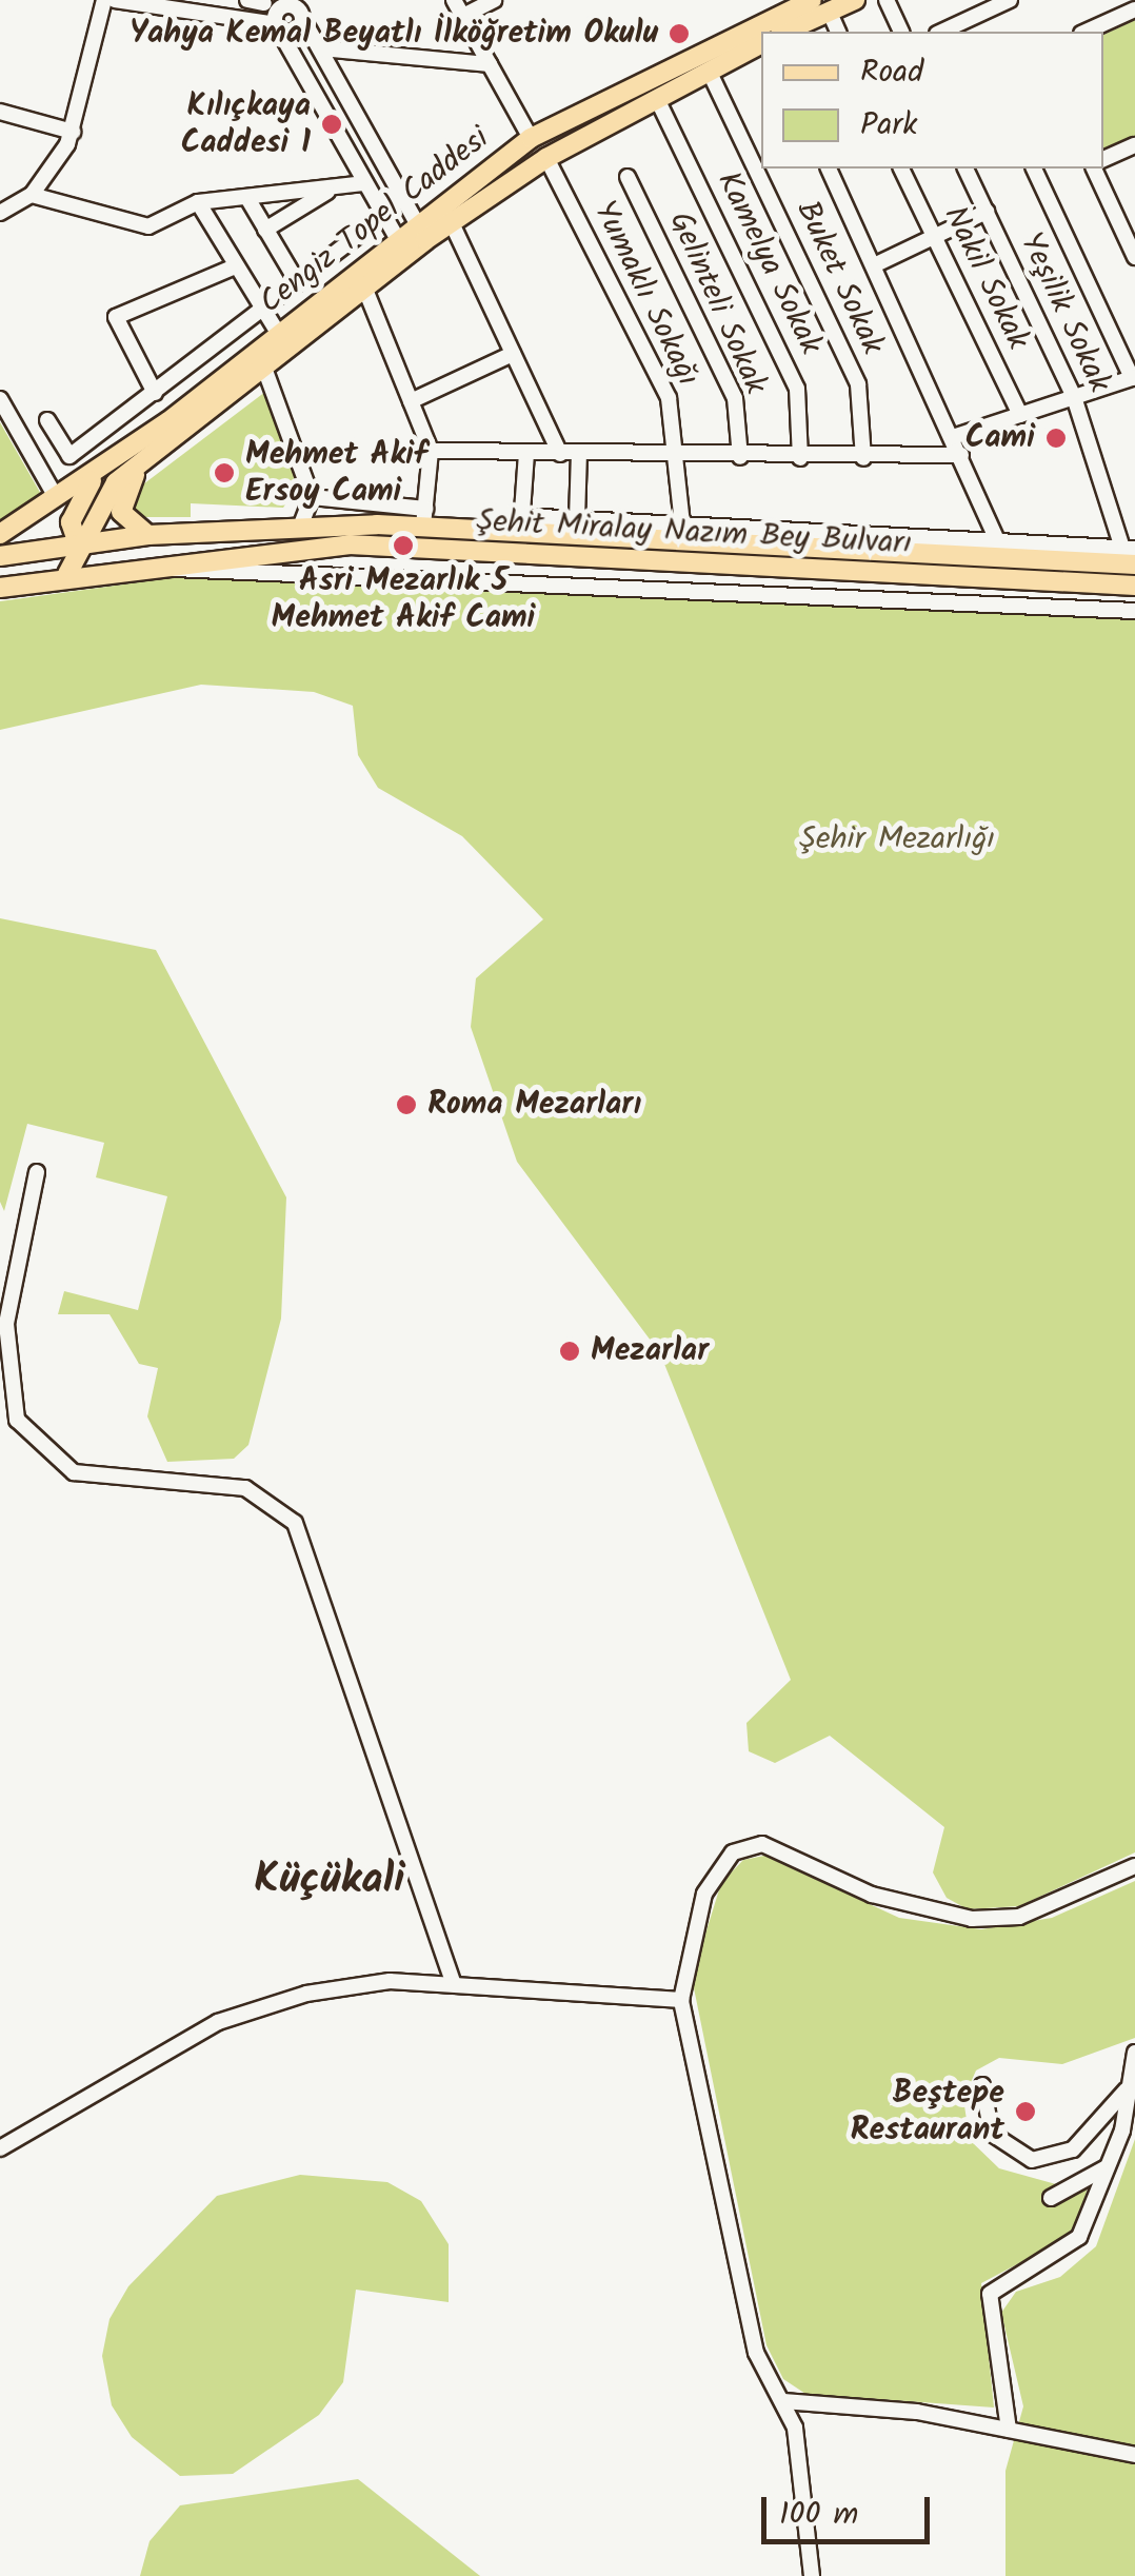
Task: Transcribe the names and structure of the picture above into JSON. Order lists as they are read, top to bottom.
{
  "streets": {
    "main road": ["Cengiz Topel Caddesi", "Şehit Miralay Nazım Bey Bulvarı"],
    "street": [
      "Kamelya Sokak",
      "Buket Sokak",
      "Nakil Sokak",
      "Yumaklı Sokağı",
      "Gelinteli Sokak",
      "Yeşilik Sokak"
    ]
  },
  "crossings": [
    ["Cengiz Topel Caddesi", "Kamelya Sokak"],
    ["Cengiz Topel Caddesi", "Buket Sokak"],
    ["Cengiz Topel Caddesi", "Yumaklı Sokağı"],
    ["Cengiz Topel Caddesi", "Şehit Miralay Nazım Bey Bulvarı"]
  ],
  "districts": ["Küçükali"],
  "parks": ["Şehir Mezarlığı"],
  "places": [
    "Yahya Kemal Beyatlı İlköğretim Okulu",
    "Kılıçkaya Caddesi 1",
    "Cami",
    "Mehmet Akif Ersoy Cami",
    "Asri Mezarlık 5 Mehmet Akif Cami",
    "Roma Mezarları",
    "Mezarlar",
    "Beştepe Restaurant"
  ],
  "legend": ["Road", "Park"],
  "scale_bar": "100 m"
}
